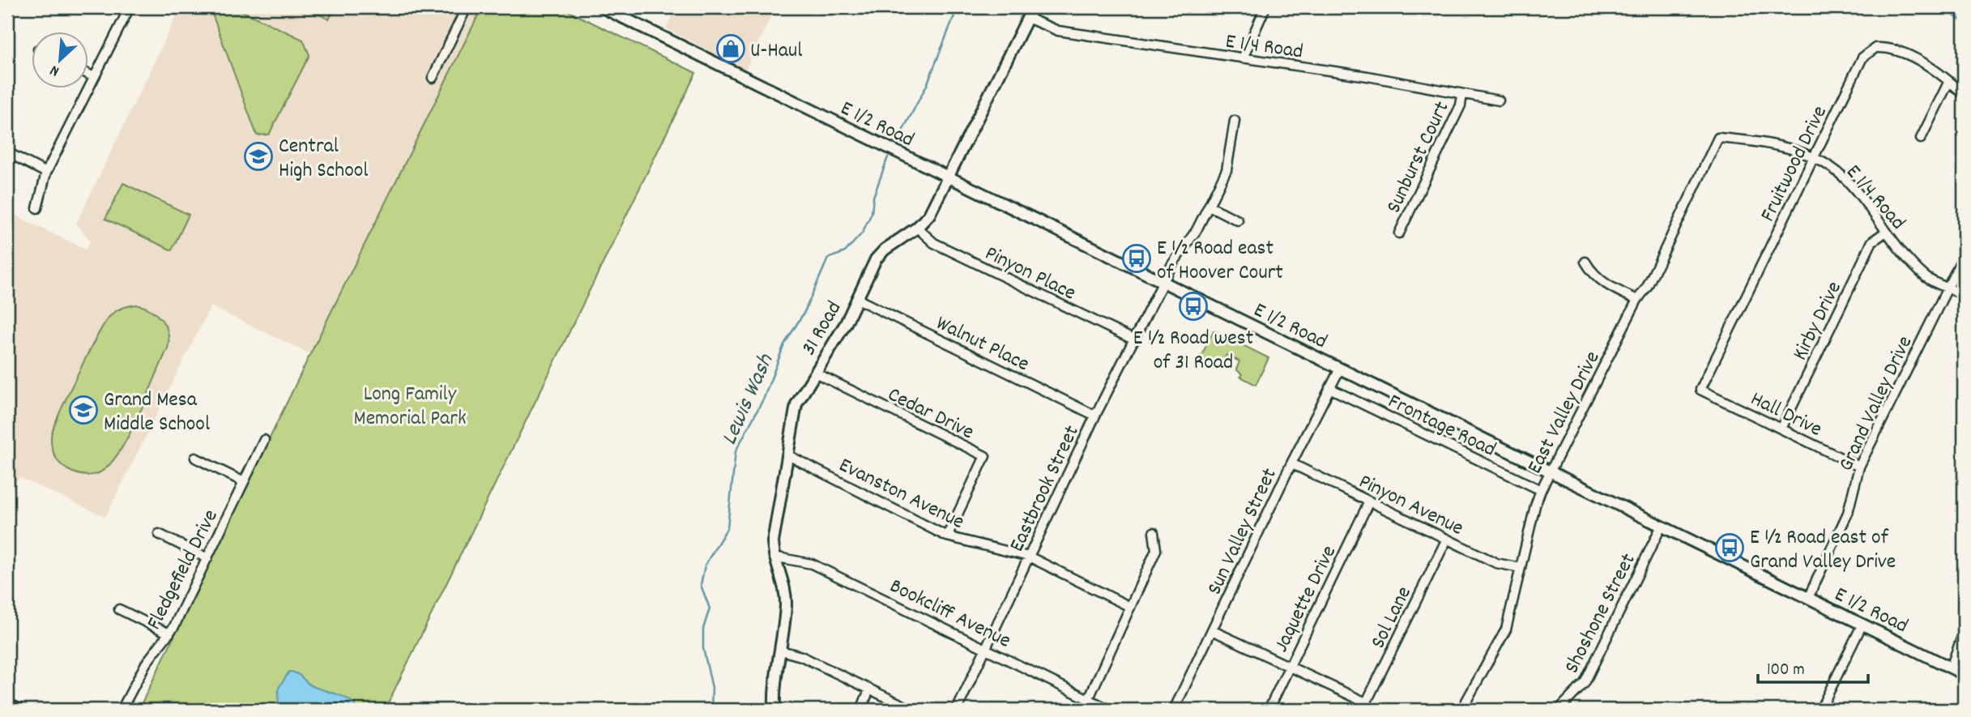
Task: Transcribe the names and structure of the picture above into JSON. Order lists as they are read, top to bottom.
{
  "streets": {
    "main road": ["E 1/2 Road", "31 Road"],
    "street": [
      "E 1/4 Road",
      "Sunburst Court",
      "Fruitwood Drive",
      "Pinyon Place",
      "Kirby Drive",
      "Walnut Place",
      "Grand Valley Drive",
      "Cedar Drive",
      "East Valley Drive",
      "Hall Drive",
      "Frontage Road",
      "Eastbrook Street",
      "Evanston Avenue",
      "Pinyon Avenue",
      "Sun Valley Street",
      "Fledgefield Drive",
      "Jaquette Drive",
      "Bookcliff Avenue",
      "Shoshone Street",
      "Sol Lane"
    ]
  },
  "crossings": [
    ["E 1/4 Road", "Sunburst Court"],
    ["E 1/4 Road", "Fruitwood Drive"],
    ["E 1/4 Road", "Kirby Drive"],
    ["E 1/4 Road", "31 Road"],
    ["E 1/4 Road", "Grand Valley Drive"],
    ["E 1/4 Road", "East Valley Drive"],
    ["E 1/2 Road", "31 Road"],
    ["E 1/2 Road", "Grand Valley Drive"],
    ["E 1/2 Road", "East Valley Drive"],
    ["E 1/2 Road", "Eastbrook Street"],
    ["E 1/2 Road", "Sun Valley Street"],
    ["E 1/2 Road", "Shoshone Street"],
    ["Fruitwood Drive", "Hall Drive"],
    ["Pinyon Place", "31 Road"],
    ["Pinyon Place", "Eastbrook Street"],
    ["Kirby Drive", "Hall Drive"],
    ["31 Road", "Walnut Place"],
    ["31 Road", "Cedar Drive"],
    ["31 Road", "Evanston Avenue"],
    ["31 Road", "Bookcliff Avenue"],
    ["Walnut Place", "Eastbrook Street"],
    ["Grand Valley Drive", "Hall Drive"],
    ["Cedar Drive", "Evanston Avenue"],
    ["East Valley Drive", "Frontage Road"],
    ["East Valley Drive", "Pinyon Avenue"],
    ["Frontage Road", "Sun Valley Street"],
    ["Eastbrook Street", "Evanston Avenue"],
    ["Eastbrook Street", "Bookcliff Avenue"],
    ["Pinyon Avenue", "Sun Valley Street"],
    ["Pinyon Avenue", "Jaquette Drive"],
    ["Pinyon Avenue", "Sol Lane"]
  ],
  "water": ["Lewis Wash"],
  "parks": ["Long Family Memorial Park"],
  "places": {
    "shop": ["U-Haul"],
    "school or university": ["Central High School", "Grand Mesa Middle School"],
    "bus stop": ["E ½ Road east of Hoover Court", "E ½ Road west of 31 Road", "E ½ Road east of Grand Valley Drive"]
  },
  "scale_bar": "100 m",
  "north": "bottom left"
}
